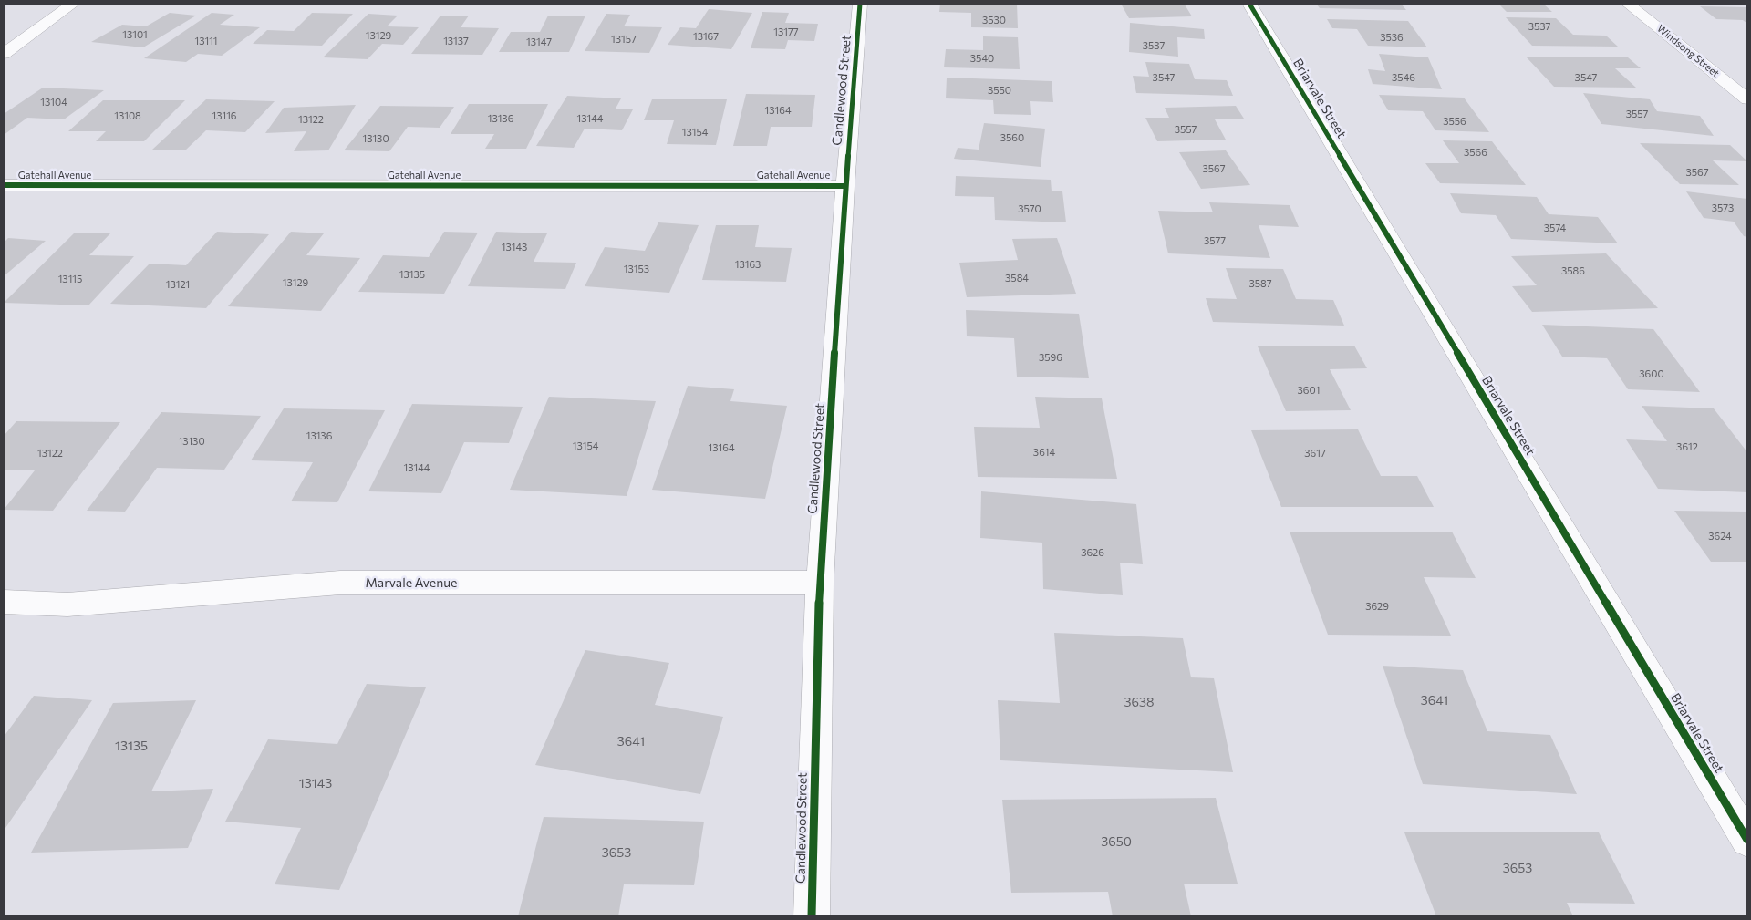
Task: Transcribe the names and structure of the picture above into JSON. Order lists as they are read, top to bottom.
{
  "streets": {
    "street": [
      "Windsong Street",
      "Candlewood Street",
      "Briarvale Street",
      "Gatehall Avenue",
      "Marvale Avenue"
    ]
  },
  "crossings": [
    ["Candlewood Street", "Gatehall Avenue"],
    ["Candlewood Street", "Marvale Avenue"]
  ],
  "house_numbers": [
    "3530",
    "3537",
    "13177",
    "13101",
    "13129",
    "13167",
    "3536",
    "13157",
    "13111",
    "13137",
    "13147",
    "3537",
    "3540",
    "3547",
    "3546",
    "3547",
    "3550",
    "13104",
    "13164",
    "3557",
    "13108",
    "13116",
    "13136",
    "13144",
    "13122",
    "3556",
    "3557",
    "13154",
    "3560",
    "13130",
    "3566",
    "3567",
    "3567",
    "3573",
    "3570",
    "3574",
    "3577",
    "13143",
    "13163",
    "13153",
    "3586",
    "13135",
    "3584",
    "13115",
    "13129",
    "3587",
    "13121",
    "3596",
    "3600",
    "3601",
    "13136",
    "13130",
    "13154",
    "3612",
    "13164",
    "3614",
    "13122",
    "3617",
    "13144",
    "3624",
    "3626",
    "3629",
    "3641",
    "3638",
    "3641",
    "13135",
    "13143",
    "3650",
    "3653",
    "3653"
  ]
}
